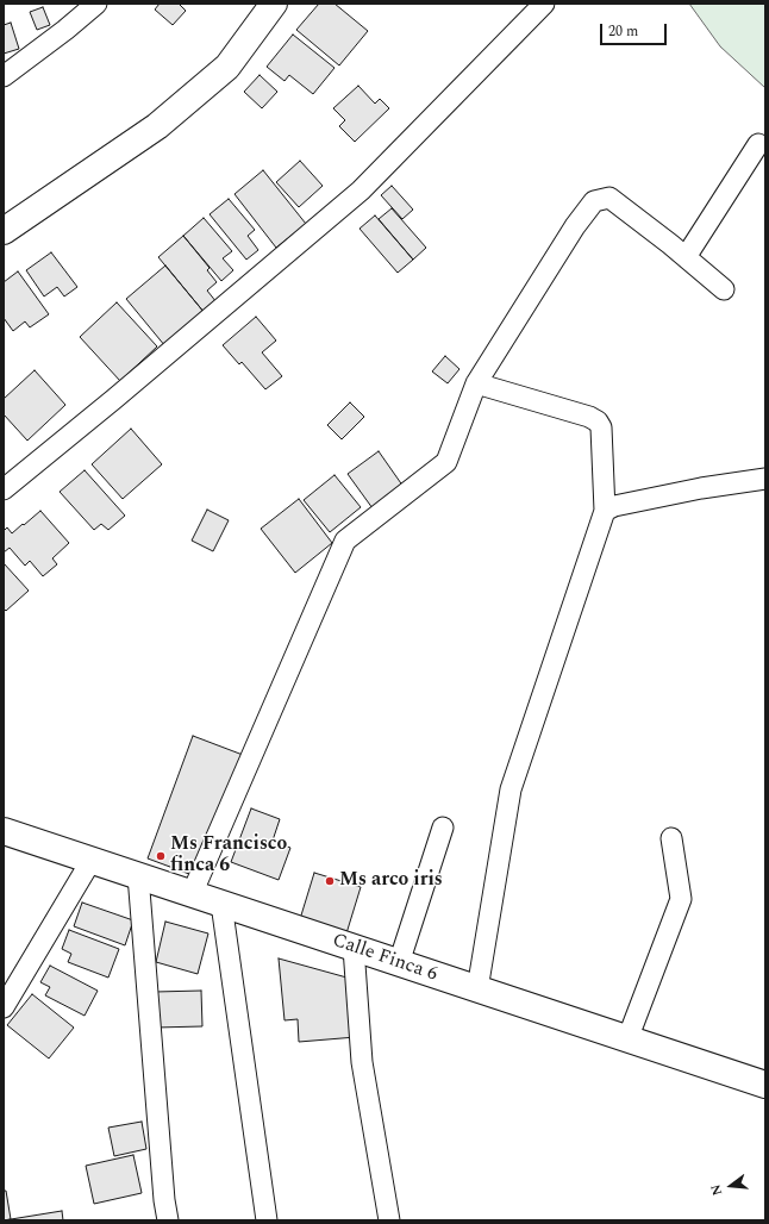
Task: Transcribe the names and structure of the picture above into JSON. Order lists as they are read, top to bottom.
{
  "streets": {
    "street": ["Calle Finca 6"]
  },
  "places": ["Ms Francisco finca 6", "Ms arco iris"],
  "scale_bar": "20 m",
  "north": "left"
}
